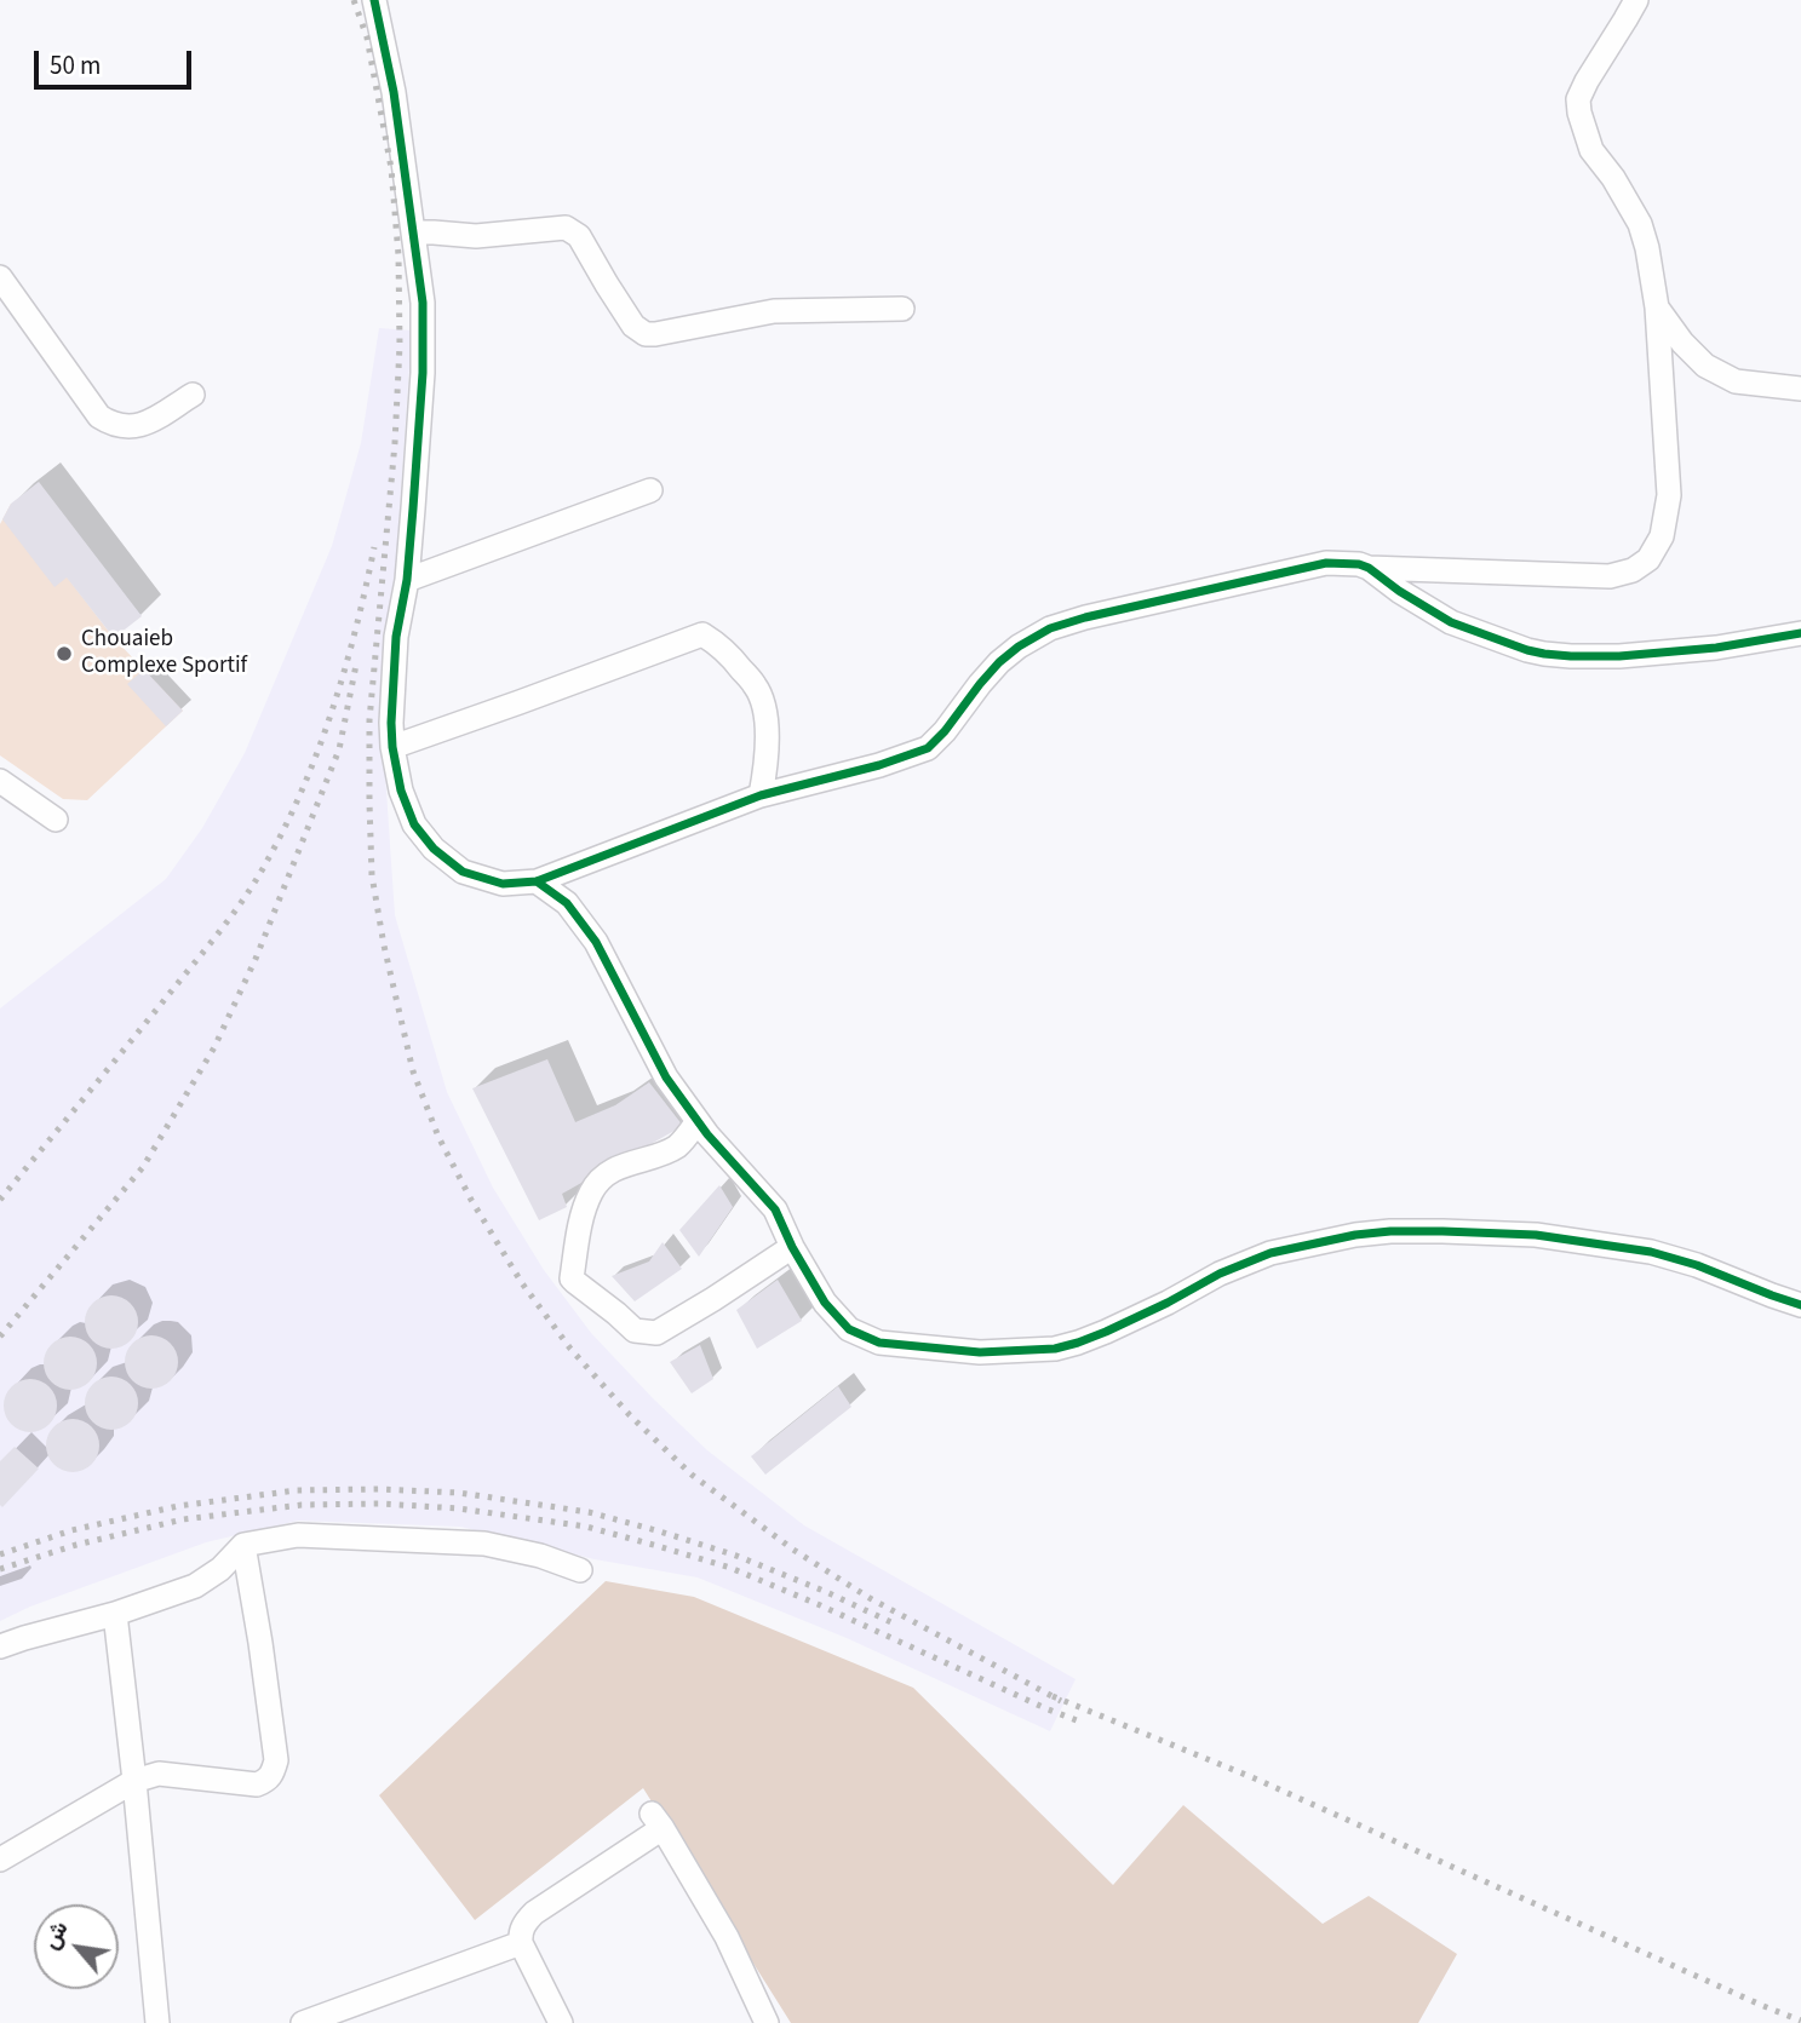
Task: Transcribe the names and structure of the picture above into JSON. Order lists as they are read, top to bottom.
{
  "places": ["Chouaieb Complexe Sportif"],
  "scale_bar": "50 m",
  "north": "top left"
}
